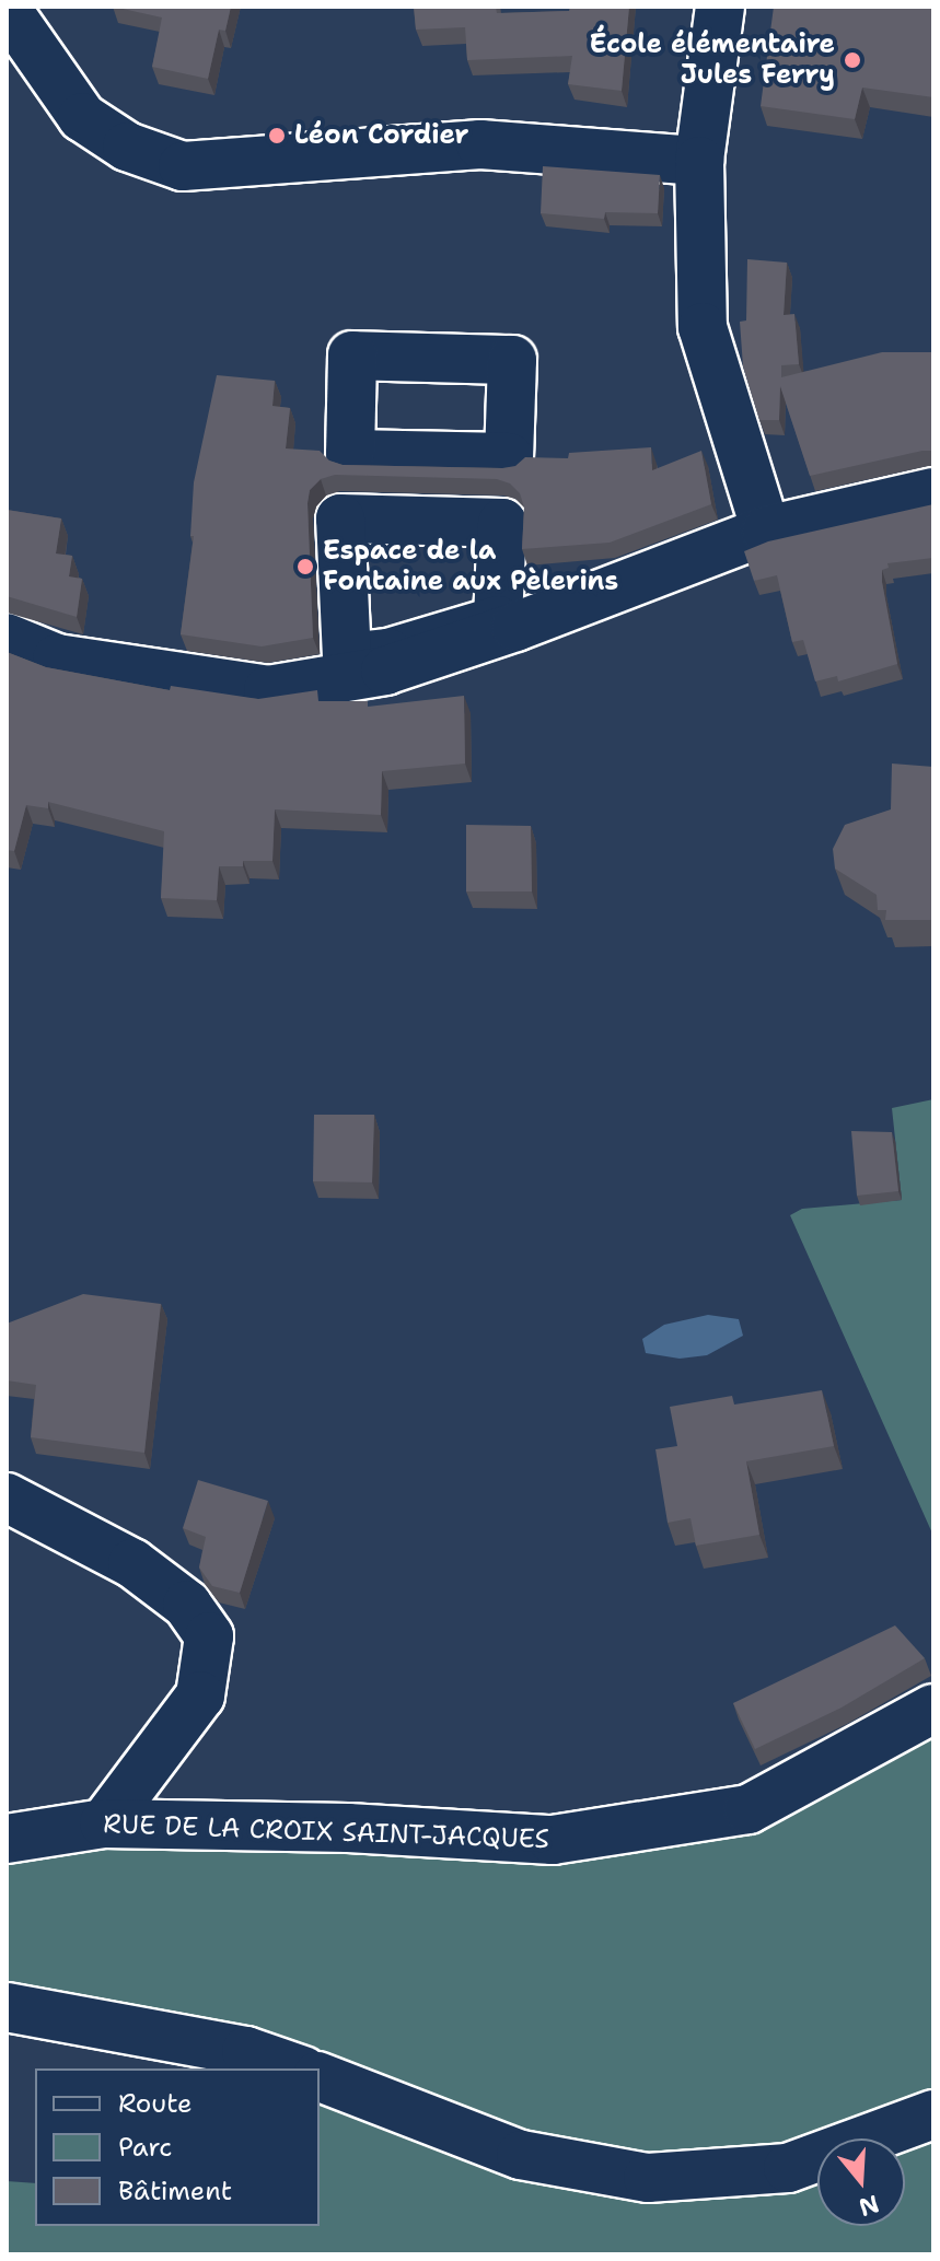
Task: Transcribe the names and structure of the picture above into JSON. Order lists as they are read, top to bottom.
{
  "streets": {
    "street": ["RUE DE LA CROIX SAINT-JACQUES"]
  },
  "places": ["École élémentaire Jules Ferry", "Léon Cordier", "Espace de la Fontaine aux Pèlerins"],
  "legend": ["Route", "Parc", "Bâtiment"],
  "north": "bottom"
}
